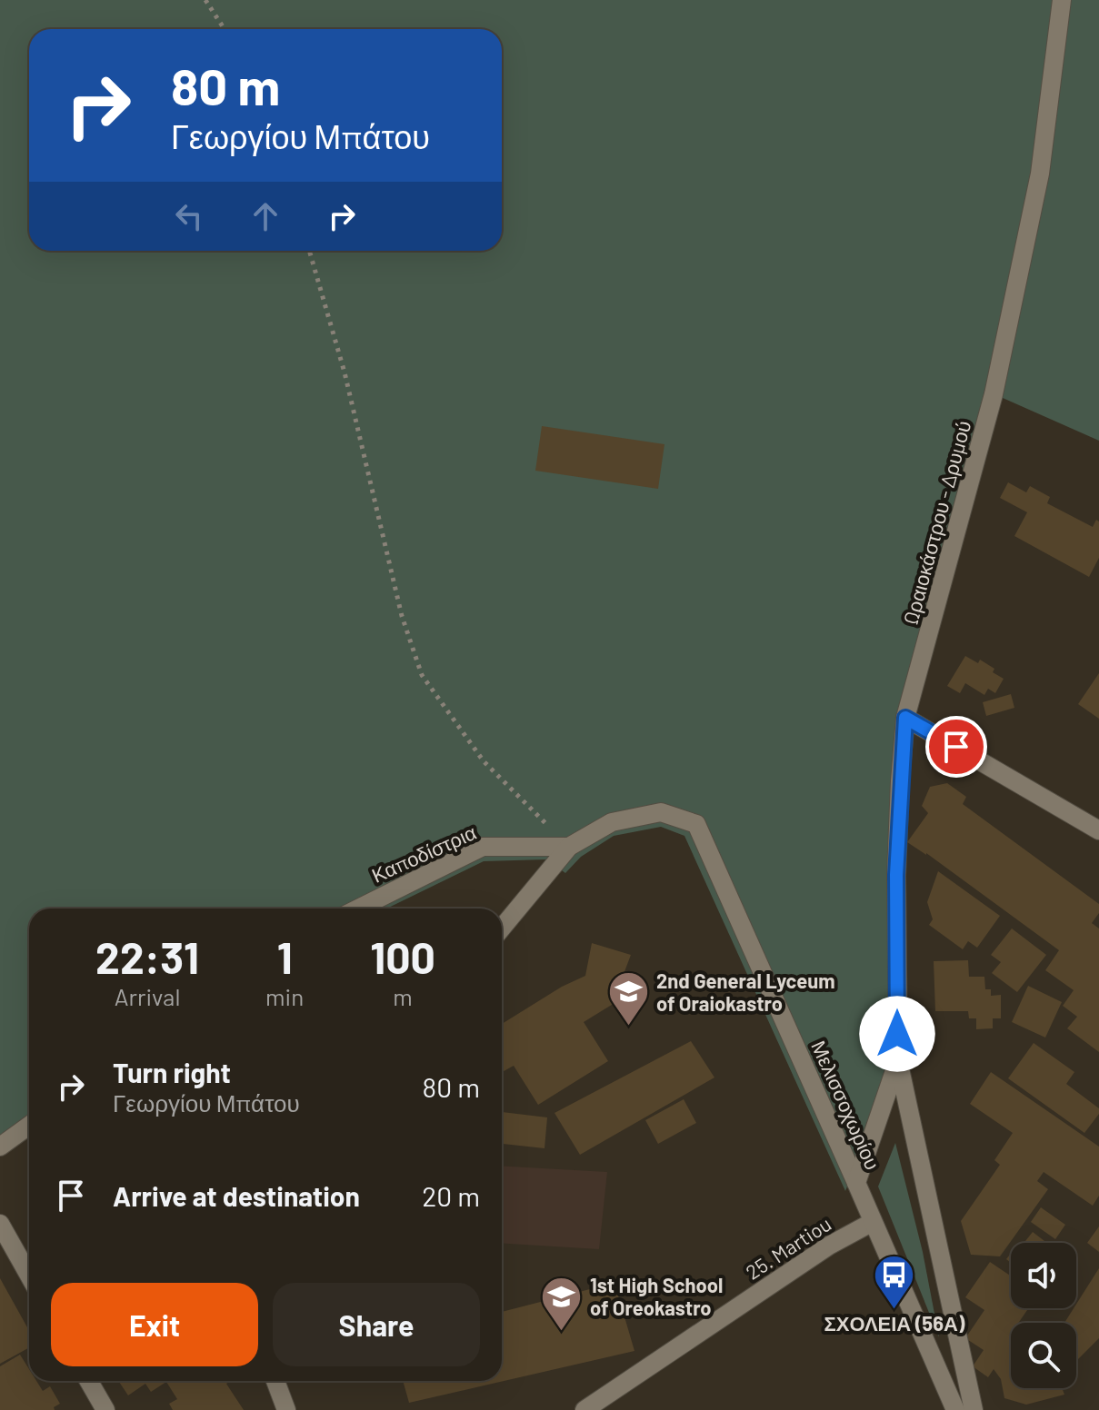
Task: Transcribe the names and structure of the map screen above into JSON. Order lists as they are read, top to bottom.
{
  "streets": {
    "main road": [
      "Ωραιοκάστρου - Δρυμού",
      "Καποδίστρια",
      "Μελισσοχωρίου",
      "25. Martiou"
    ]
  },
  "crossings": [
    ["Καποδίστρια", "Μελισσοχωρίου"],
    ["Μελισσοχωρίου", "25. Martiou"]
  ],
  "places": {
    "school or university": ["2nd General Lyceum of Oraiokastro", "1st High School of Oreokastro"],
    "bus stop": ["ΣΧΟΛΕΙΑ (56Α)"]
  },
  "page": {
    "turn": ["80 m", "Γεωργίου Μπάτου"],
    "eta": [
      "22:31",
      "Arrival",
      "1",
      "min",
      "100",
      "m"
    ],
    "list": [
      {
        "name": "Turn right",
        "note": "Γεωργίου Μπάτου",
        "value": "80 m"
      },
      {
        "name": "Arrive at destination",
        "value": "20 m"
      }
    ],
    "buttons": ["Exit", "Share"]
  }
}
